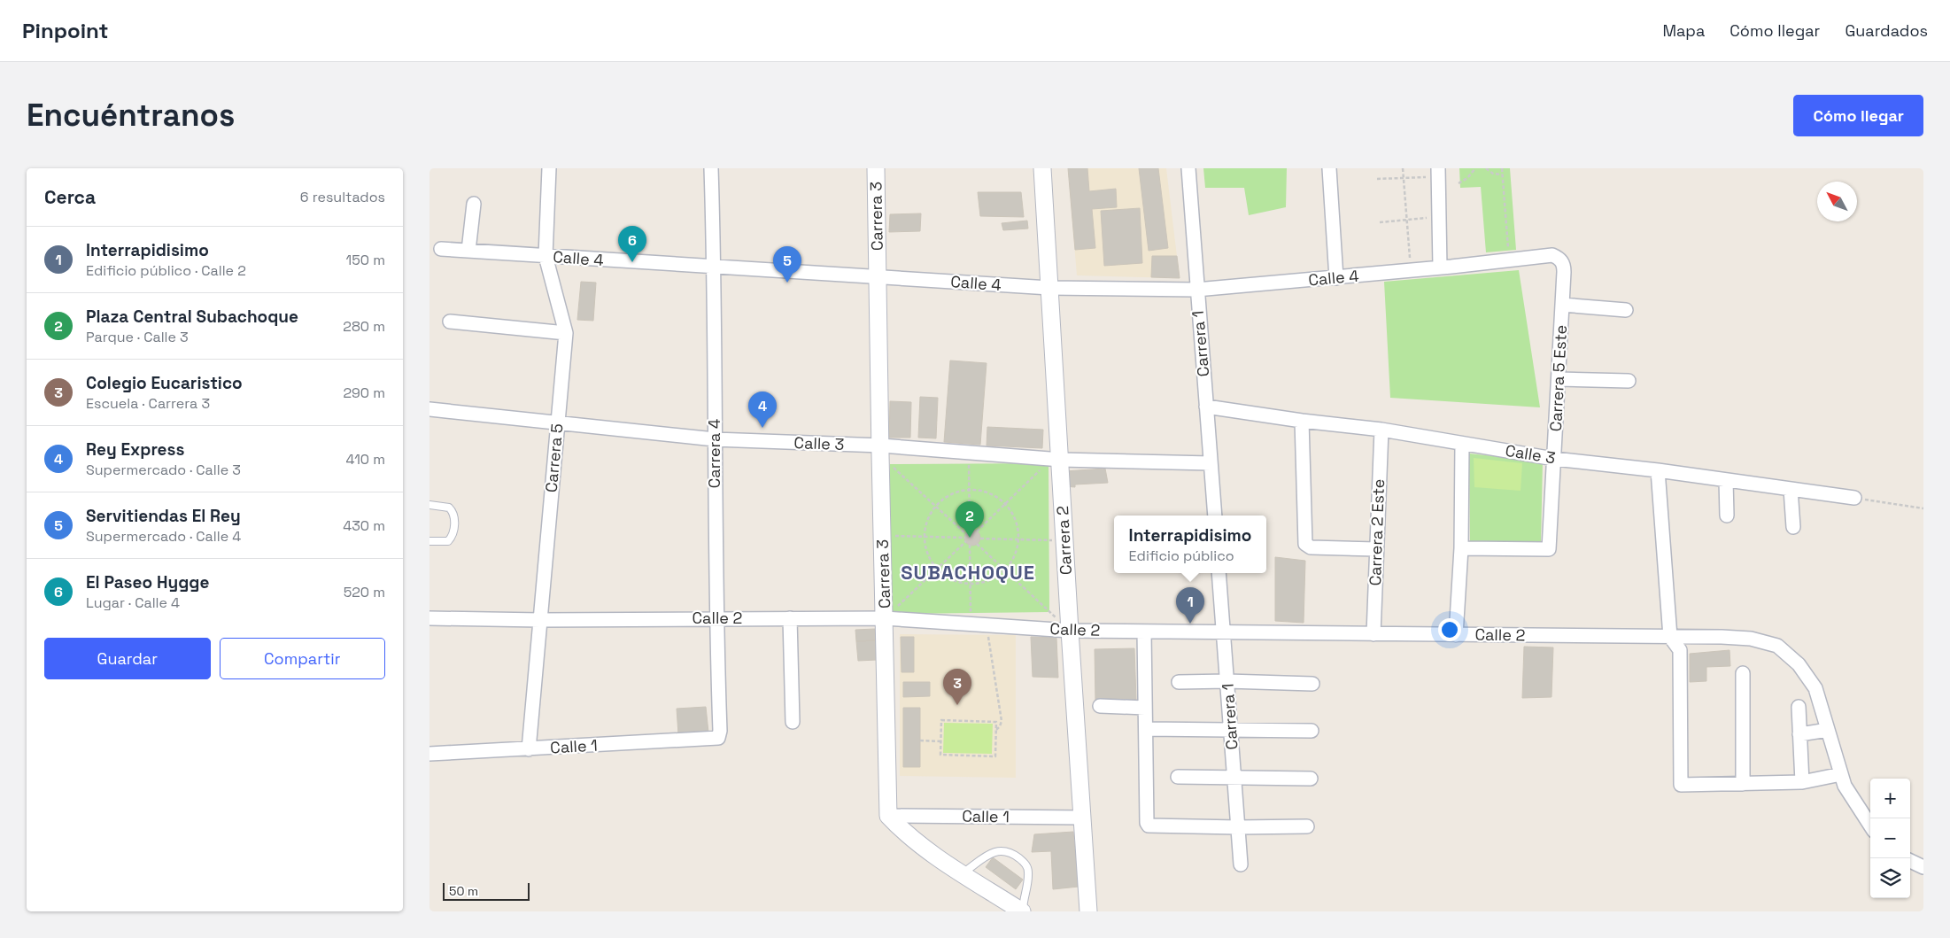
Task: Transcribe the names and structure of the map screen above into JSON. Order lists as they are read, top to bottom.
{
  "streets": {
    "street": [
      "Carrera 3",
      "Calle 4",
      "Carrera 1",
      "Carrera 5 Este",
      "Calle 3",
      "Carrera 4",
      "Carrera 5",
      "Carrera 2 Este",
      "Carrera 2",
      "Calle 2",
      "Calle 1"
    ]
  },
  "crossings": [
    ["Carrera 3", "Calle 4"],
    ["Carrera 3", "Calle 3"],
    ["Carrera 3", "Calle 2"],
    ["Carrera 3", "Calle 1"],
    ["Calle 4", "Carrera 1"],
    ["Calle 4", "Carrera 5 Este"],
    ["Calle 4", "Carrera 4"],
    ["Calle 4", "Carrera 5"],
    ["Calle 4", "Carrera 2"],
    ["Carrera 1", "Calle 3"],
    ["Carrera 1", "Calle 2"],
    ["Carrera 5 Este", "Calle 3"],
    ["Calle 3", "Carrera 4"],
    ["Calle 3", "Carrera 5"],
    ["Calle 3", "Carrera 2 Este"],
    ["Calle 3", "Carrera 2"],
    ["Carrera 4", "Calle 2"],
    ["Carrera 4", "Calle 1"],
    ["Carrera 5", "Calle 2"],
    ["Carrera 5", "Calle 1"],
    ["Carrera 2 Este", "Calle 2"],
    ["Carrera 2", "Calle 2"],
    ["Carrera 2", "Calle 1"]
  ],
  "districts": ["SUBACHOQUE"],
  "scale_bar": "50 m",
  "north": "top left",
  "page": {
    "header": "Pinpoint",
    "nav": ["Mapa", "Cómo llegar", "Guardados"],
    "buttons": [
      "Cómo llegar",
      ["Guardar", "Compartir"]
    ],
    "title": "Encuéntranos",
    "heading": ["Cerca", "6 resultados"],
    "list": [
      {
        "mark": "1",
        "name": "Interrapidisimo",
        "note": "Edificio público · Calle 2",
        "value": "150 m"
      },
      {
        "mark": "2",
        "name": "Plaza Central Subachoque",
        "note": "Parque · Calle 3",
        "value": "280 m"
      },
      {
        "mark": "3",
        "name": "Colegio Eucaristico",
        "note": "Escuela · Carrera 3",
        "value": "290 m"
      },
      {
        "mark": "4",
        "name": "Rey Express",
        "note": "Supermercado · Calle 3",
        "value": "410 m"
      },
      {
        "mark": "5",
        "name": "Servitiendas El Rey",
        "note": "Supermercado · Calle 4",
        "value": "430 m"
      },
      {
        "mark": "6",
        "name": "El Paseo Hygge",
        "note": "Lugar · Calle 4",
        "value": "520 m"
      }
    ],
    "pins": [
      "6",
      "5",
      "4",
      "2",
      "1",
      "3"
    ],
    "popup": ["Interrapidisimo", "Edificio público"],
    "map_buttons": ["+", "−"],
    "scale": "50 m"
  }
}
